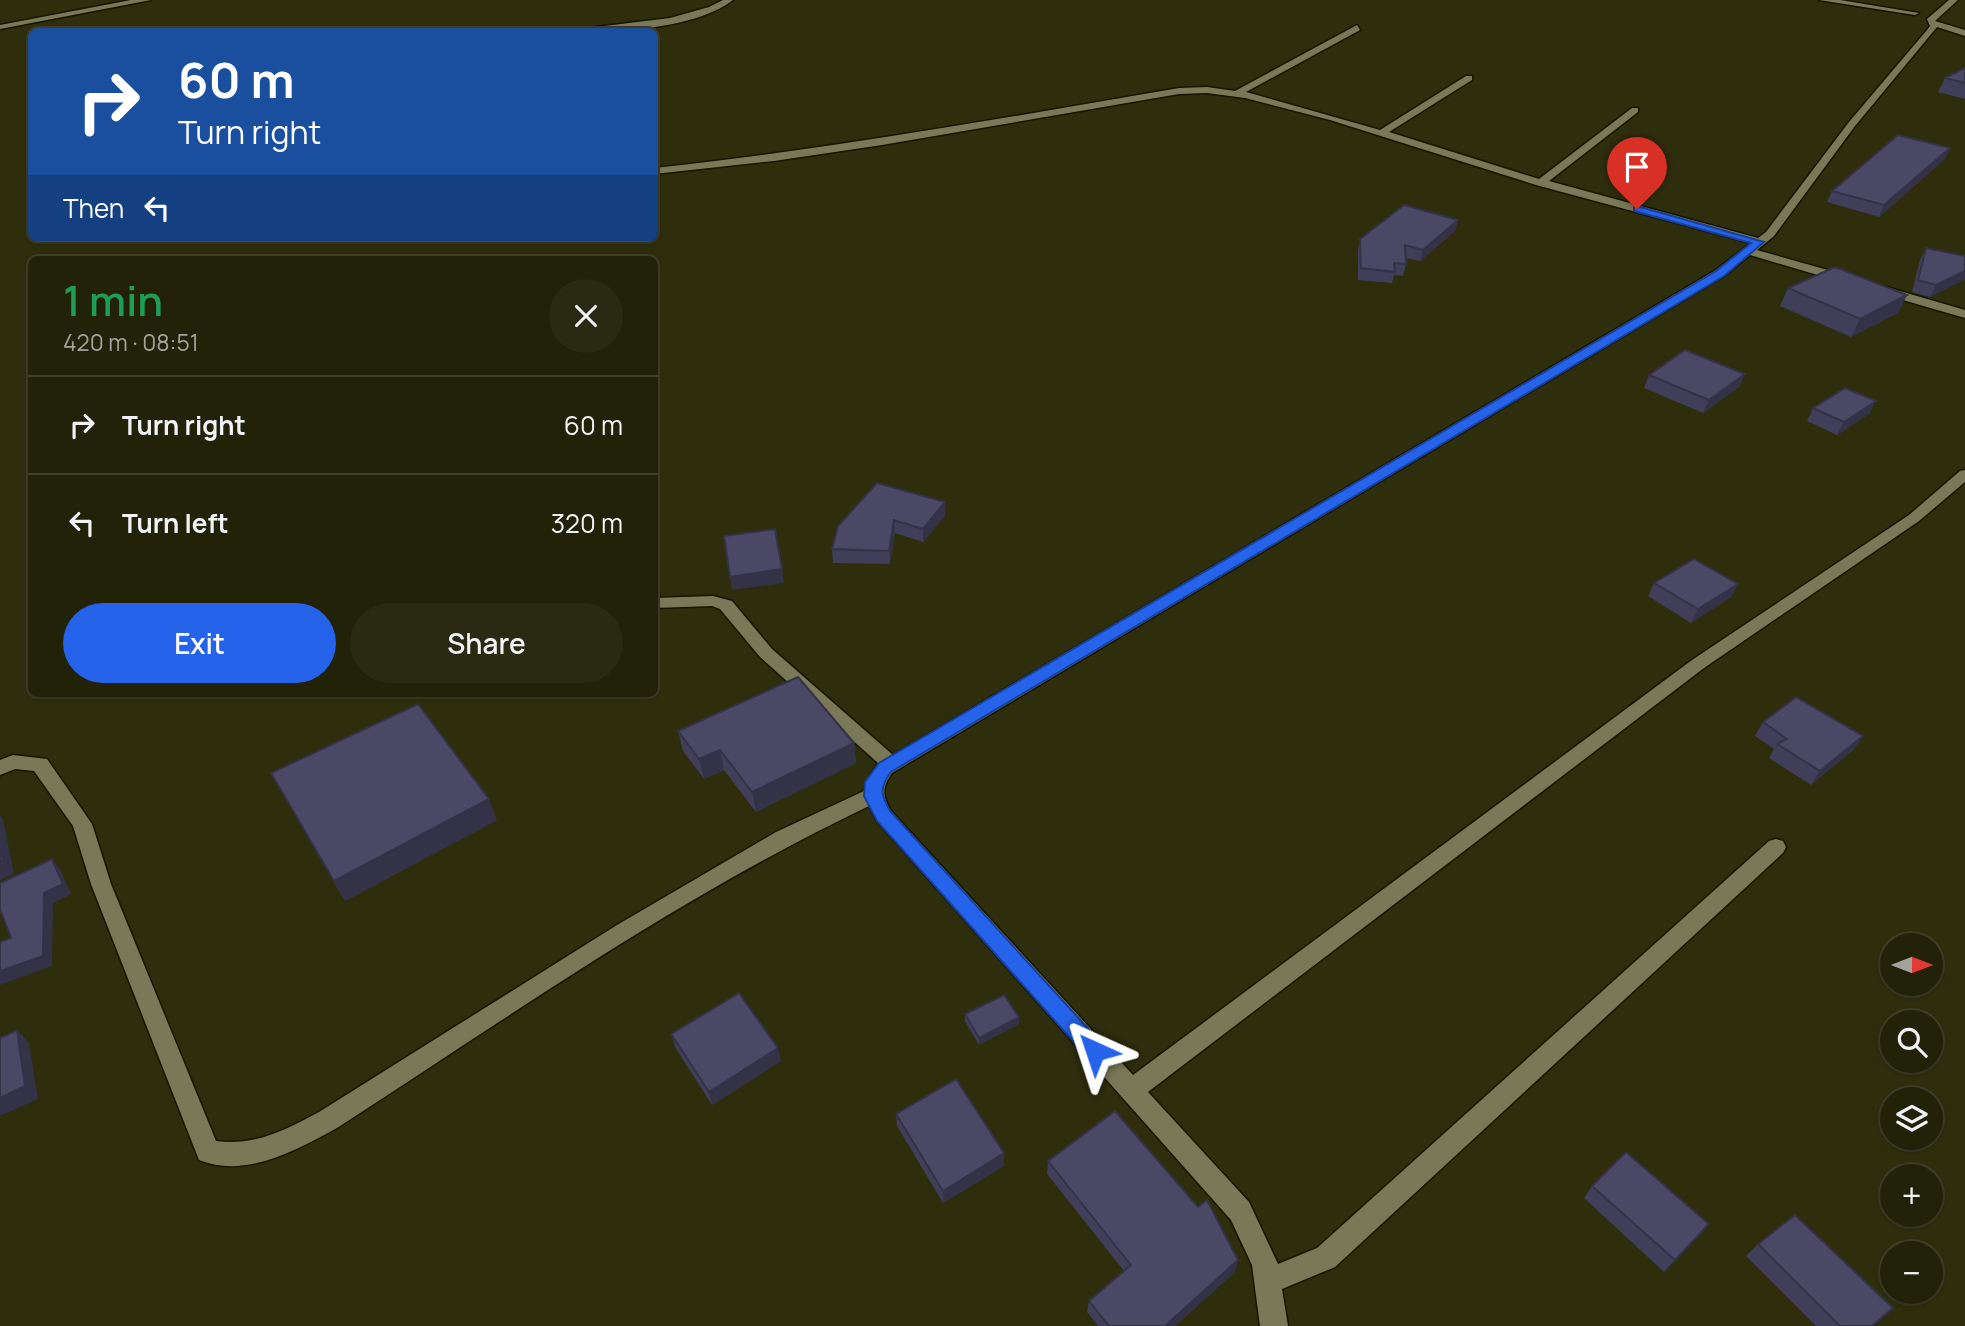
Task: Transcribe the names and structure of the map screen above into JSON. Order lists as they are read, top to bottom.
{
  "north": "right",
  "page": {
    "turn": ["60 m", "Turn right"],
    "then": "Then",
    "heading": ["1 min", "420 m · 08:51"],
    "list": [
      {
        "name": "Turn right",
        "value": "60 m"
      },
      {
        "name": "Turn left",
        "value": "320 m"
      }
    ],
    "buttons": ["Exit", "Share"],
    "map_buttons": ["+", "−"]
  }
}
